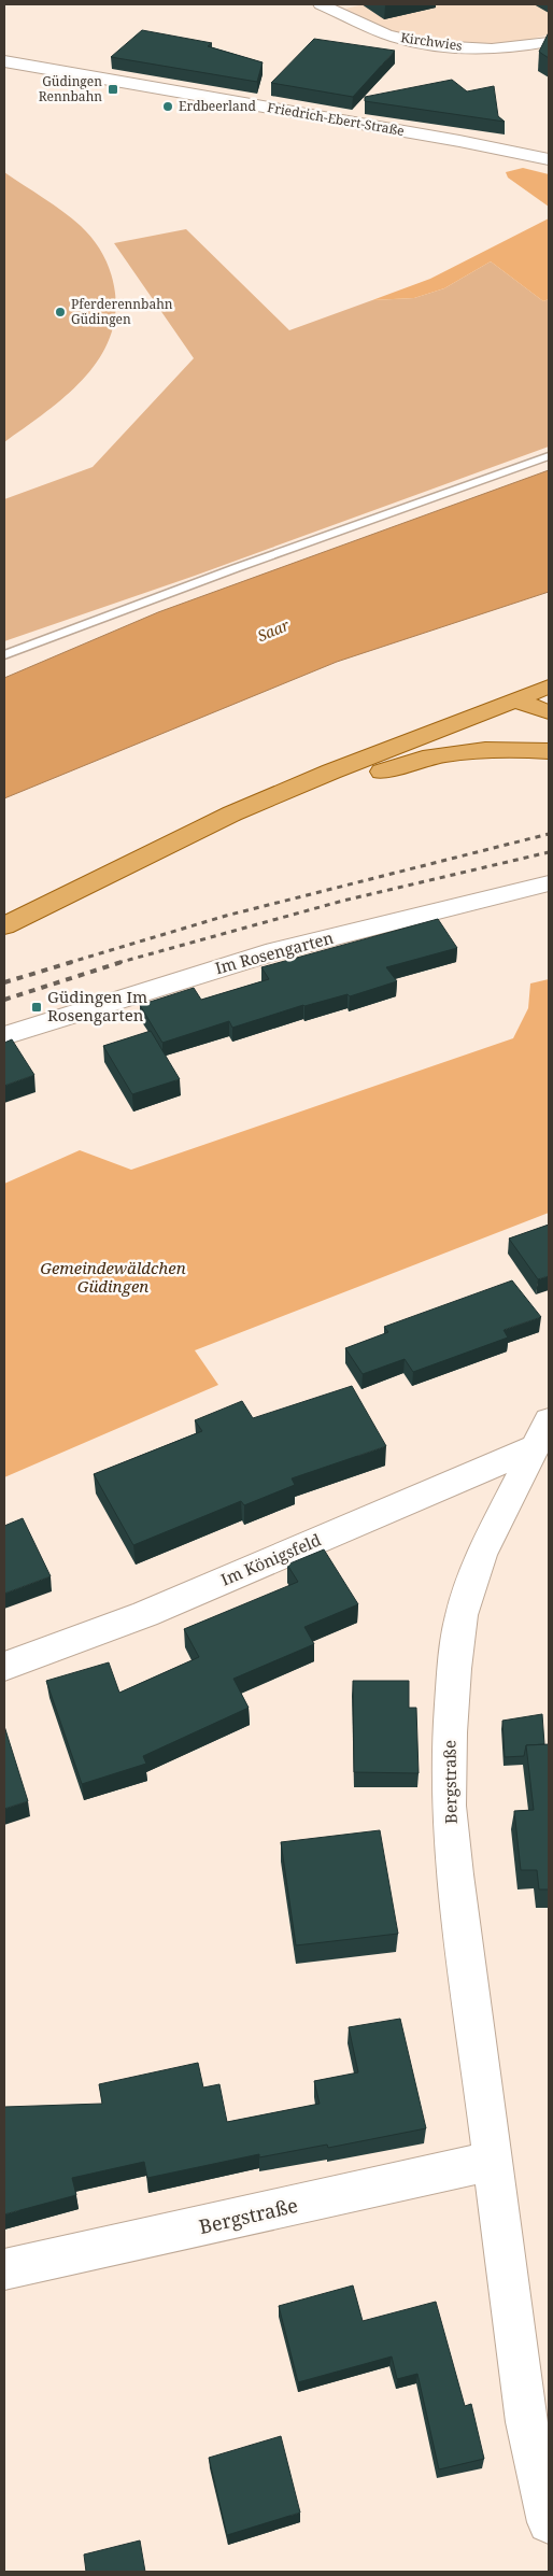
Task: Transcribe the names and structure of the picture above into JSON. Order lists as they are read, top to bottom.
{
  "streets": {
    "street": [
      "Kirchwies",
      "Friedrich-Ebert-Straße",
      "Im Rosengarten",
      "Im Königsfeld",
      "Bergstraße"
    ]
  },
  "crossings": [
    ["Im Königsfeld", "Bergstraße"]
  ],
  "water": ["Saar"],
  "parks": ["Gemeindewäldchen Güdingen"],
  "places": {
    "transit": ["Güdingen Rennbahn", "Güdingen Im Rosengarten"],
    "other": ["Erdbeerland", "Pferderennbahn Güdingen"]
  }
}
